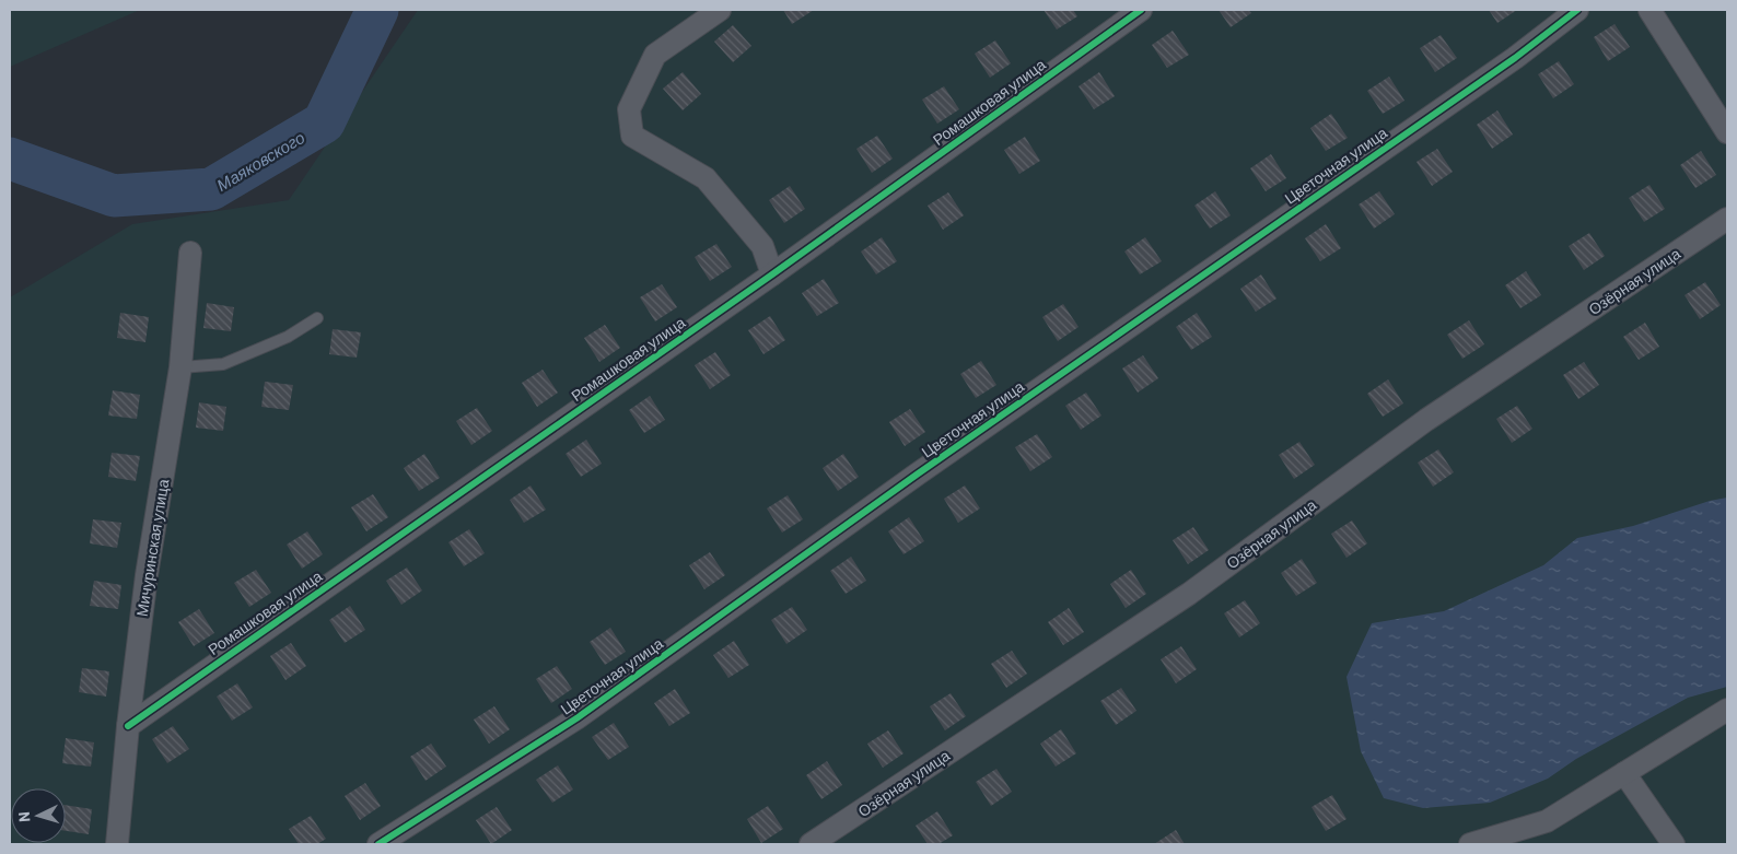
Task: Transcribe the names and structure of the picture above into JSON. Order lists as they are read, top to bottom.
{
  "streets": {
    "street": [
      "Ромашковая улица",
      "Цветочная улица",
      "Озёрная улица",
      "Мичуринская улица"
    ]
  },
  "crossings": [
    ["Ромашковая улица", "Мичуринская улица"]
  ],
  "water": ["Маяковского"],
  "north": "left"
}
